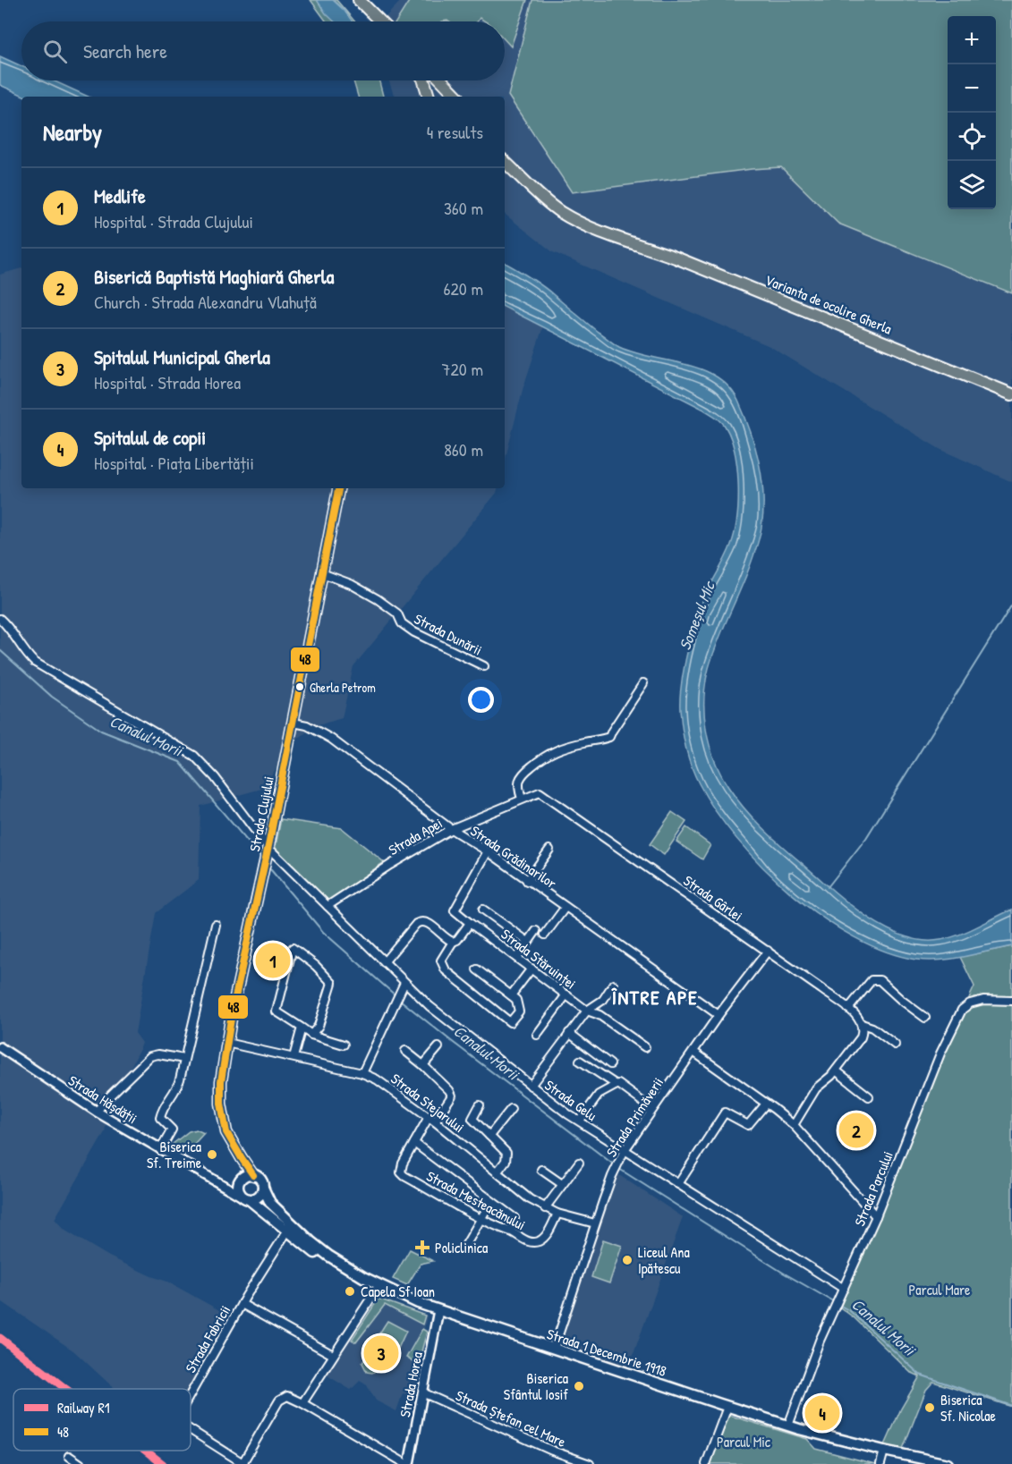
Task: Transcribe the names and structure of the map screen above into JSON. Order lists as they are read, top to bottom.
{
  "streets": {
    "highway": ["Varianta de ocolire Gherla"],
    "main road": ["Strada Clujului", "Strada 1 Decembrie 1918"],
    "street": [
      "Strada Dunării",
      "Strada Apei",
      "Strada Grădinarilor",
      "Strada Gârlei",
      "Strada Stăruinței",
      "Strada Hășdății",
      "Strada Gelu",
      "Strada Stejarului",
      "Strada Primăverii",
      "Strada Parcului",
      "Strada Mesteacănului",
      "Strada Fabricii",
      "Strada Horea",
      "Strada Ștefan cel Mare"
    ]
  },
  "crossings": [
    ["Strada Dunării", "Strada Clujului"],
    ["Strada Clujului", "Strada Grădinarilor"],
    ["Strada Clujului", "Strada Hășdății"],
    ["Strada Clujului", "Strada Gelu"],
    ["Strada Clujului", "Strada Stejarului"],
    ["Strada Clujului", "Strada 1 Decembrie 1918"],
    ["Strada Apei", "Strada Grădinarilor"],
    ["Strada Apei", "Strada Gârlei"],
    ["Strada Apei", "Strada Gelu"],
    ["Strada Grădinarilor", "Strada Stăruinței"],
    ["Strada Grădinarilor", "Strada Primăverii"],
    ["Strada Gârlei", "Strada Primăverii"],
    ["Strada Gelu", "Strada Primăverii"],
    ["Strada Gelu", "Strada Parcului"],
    ["Strada Stejarului", "Strada Primăverii"],
    ["Strada Stejarului", "Strada Mesteacănului"],
    ["Strada Primăverii", "Strada 1 Decembrie 1918"],
    ["Strada Parcului", "Strada 1 Decembrie 1918"],
    ["Strada 1 Decembrie 1918", "Strada Horea"],
    ["Strada Horea", "Strada Ștefan cel Mare"]
  ],
  "districts": ["ÎNTRE APE"],
  "water": ["Someșul Mic", "Canalul Morii"],
  "parks": ["Parcul Mare", "Parcul Mic"],
  "places": {
    "other": [
      "Gherla Petrom",
      "Biserica Sf. Treime",
      "Liceul Ana Ipătescu",
      "Capela Sf Ioan",
      "Biserica Sfântul Iosif",
      "Biserica Sf. Nicolae"
    ],
    "health": ["Policlinica"]
  },
  "lines": ["transit line 48", "rail line R1"],
  "legend": ["Railway R1", "48"],
  "page": {
    "map_buttons": ["+", "−"],
    "search": "Search here",
    "heading": ["Nearby", "4 results"],
    "list": [
      {
        "mark": "1",
        "name": "Medlife",
        "note": "Hospital · Strada Clujului",
        "value": "360 m"
      },
      {
        "mark": "2",
        "name": "Biserică Baptistă Maghiară Gherla",
        "note": "Church · Strada Alexandru Vlahuță",
        "value": "620 m"
      },
      {
        "mark": "3",
        "name": "Spitalul Municipal Gherla",
        "note": "Hospital · Strada Horea",
        "value": "720 m"
      },
      {
        "mark": "4",
        "name": "Spitalul de copii",
        "note": "Hospital · Piața Libertății",
        "value": "860 m"
      }
    ],
    "pins": [
      "1",
      "2",
      "3",
      "4"
    ]
  }
}
